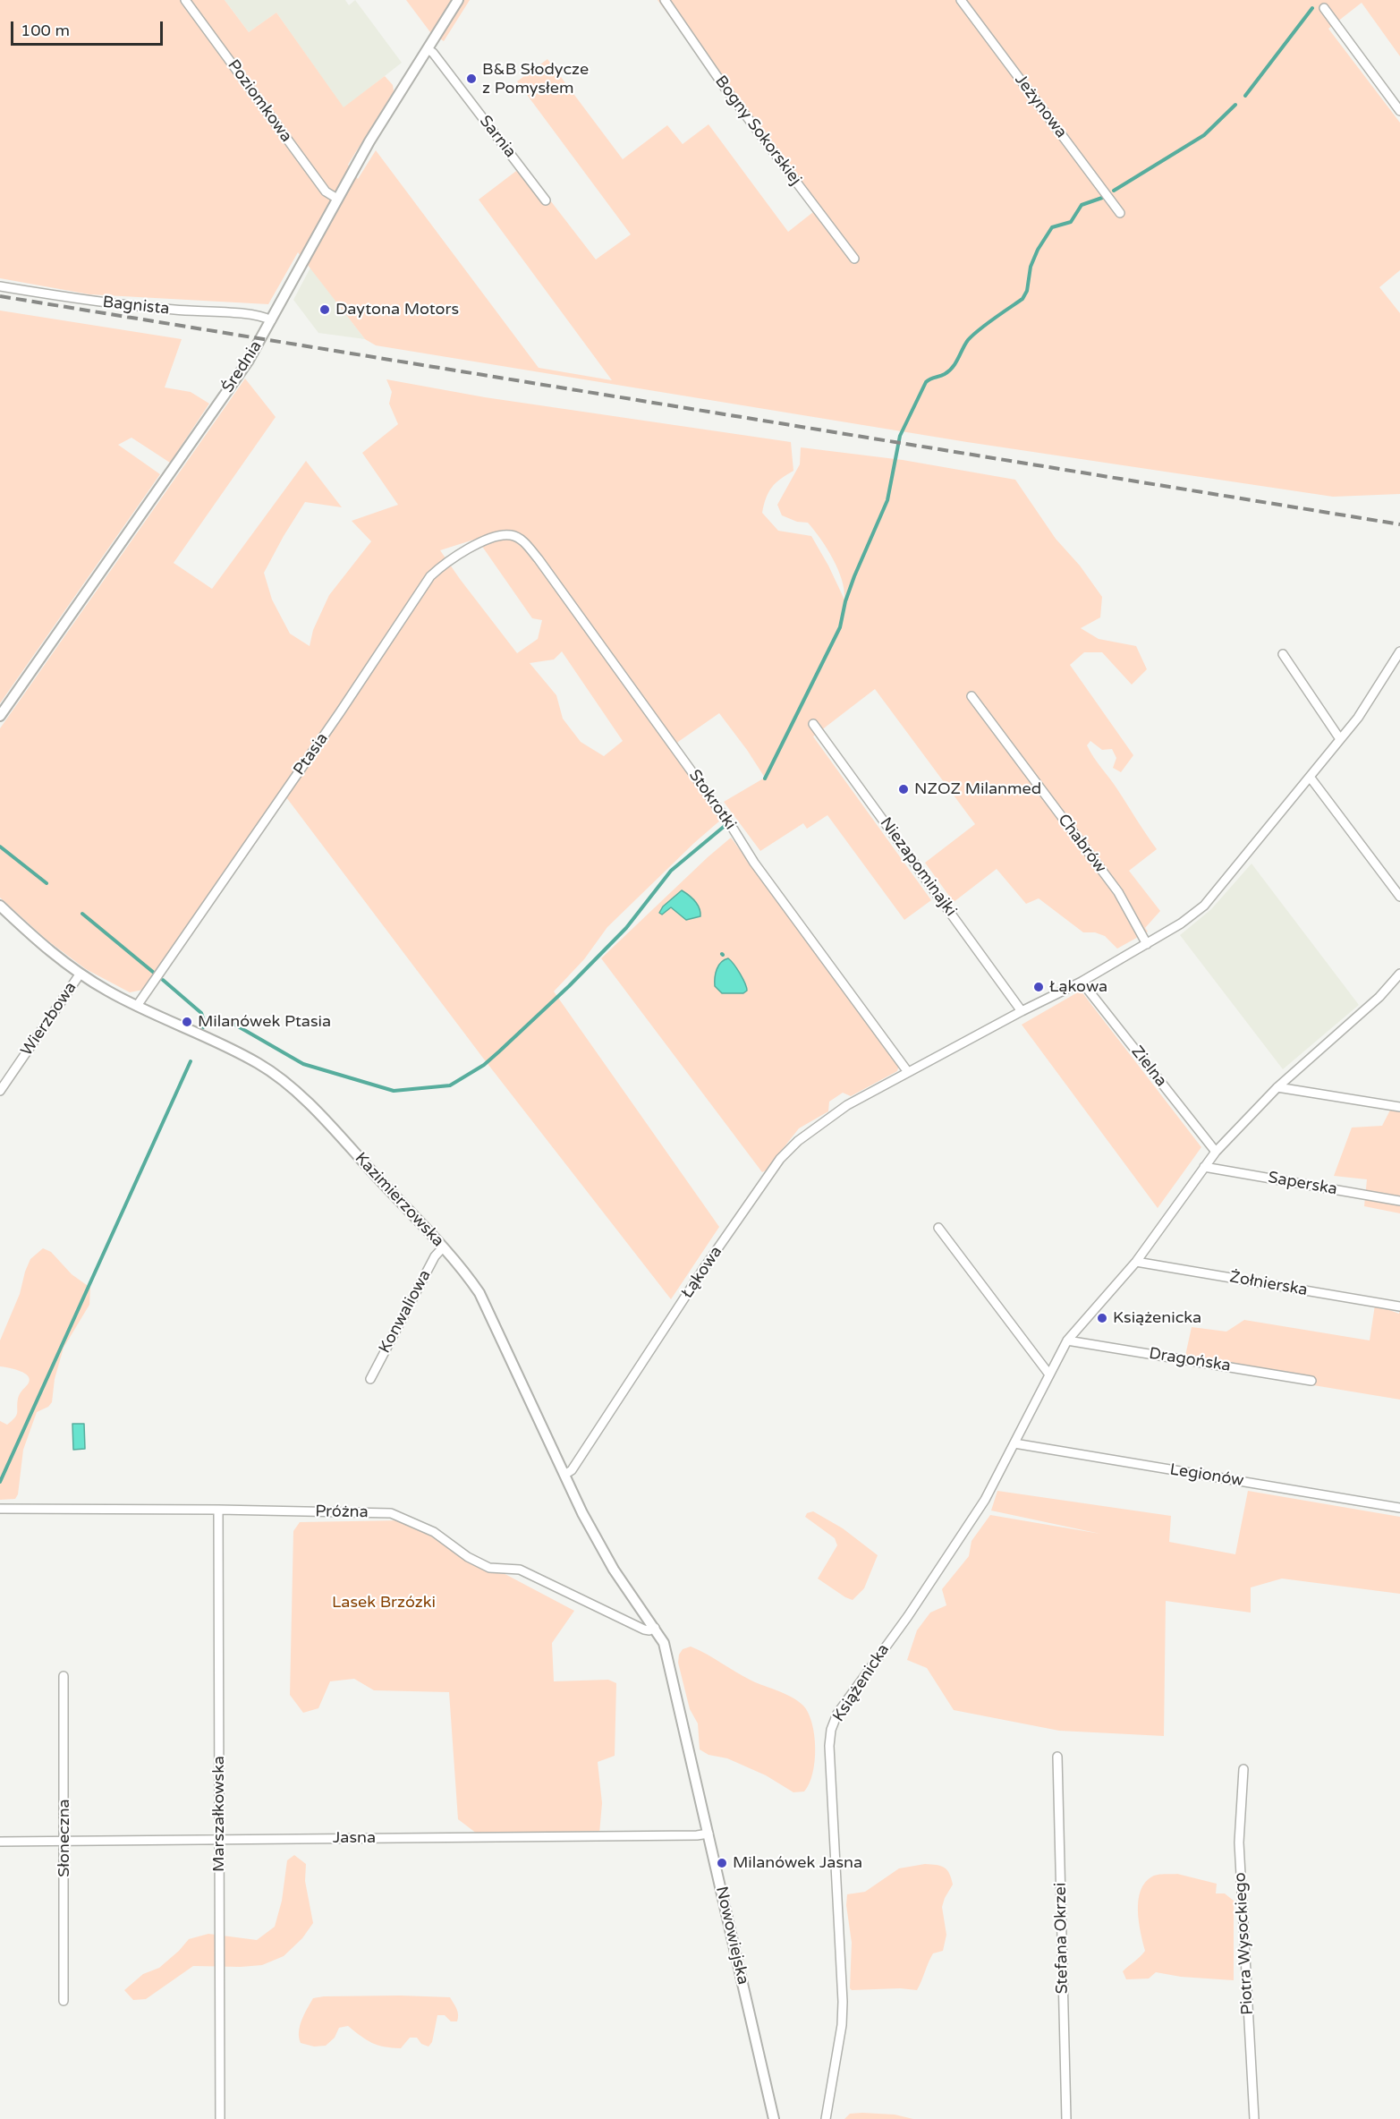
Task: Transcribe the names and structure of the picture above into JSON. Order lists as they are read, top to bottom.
{
  "streets": {
    "street": [
      "Poziomkowa",
      "Jeżynowa",
      "Bogny Sokorskiej",
      "Sarnia",
      "Bagnista",
      "Średnia",
      "Ptasia",
      "Stokrotki",
      "Chabrów",
      "Niezapominajki",
      "Wierzbowa",
      "Zielna",
      "Saperska",
      "Kazimierzowska",
      "Łąkowa",
      "Żołnierska",
      "Konwaliowa",
      "Dragońska",
      "Legionów",
      "Próżna",
      "Książenicka",
      "Marszałkowska",
      "Słoneczna",
      "Jasna",
      "Nowowiejska",
      "Stefana Okrzei",
      "Piotra Wysockiego"
    ]
  },
  "crossings": [
    ["Poziomkowa", "Średnia"],
    ["Sarnia", "Średnia"],
    ["Bagnista", "Średnia"],
    ["Ptasia", "Stokrotki"],
    ["Ptasia", "Kazimierzowska"],
    ["Stokrotki", "Łąkowa"],
    ["Chabrów", "Łąkowa"],
    ["Niezapominajki", "Łąkowa"],
    ["Wierzbowa", "Kazimierzowska"],
    ["Zielna", "Łąkowa"],
    ["Zielna", "Książenicka"],
    ["Saperska", "Książenicka"],
    ["Kazimierzowska", "Łąkowa"],
    ["Kazimierzowska", "Konwaliowa"],
    ["Kazimierzowska", "Próżna"],
    ["Kazimierzowska", "Nowowiejska"],
    ["Żołnierska", "Książenicka"],
    ["Dragońska", "Książenicka"],
    ["Legionów", "Książenicka"],
    ["Próżna", "Marszałkowska"],
    ["Próżna", "Nowowiejska"],
    ["Marszałkowska", "Jasna"],
    ["Słoneczna", "Jasna"],
    ["Jasna", "Nowowiejska"]
  ],
  "parks": ["Lasek Brzózki"],
  "places": [
    "B&B Słodycze z Pomysłem",
    "Daytona Motors",
    "NZOZ Milanmed",
    "Łąkowa",
    "Milanówek Ptasia",
    "Książenicka",
    "Milanówek Jasna"
  ],
  "scale_bar": "100 m"
}
